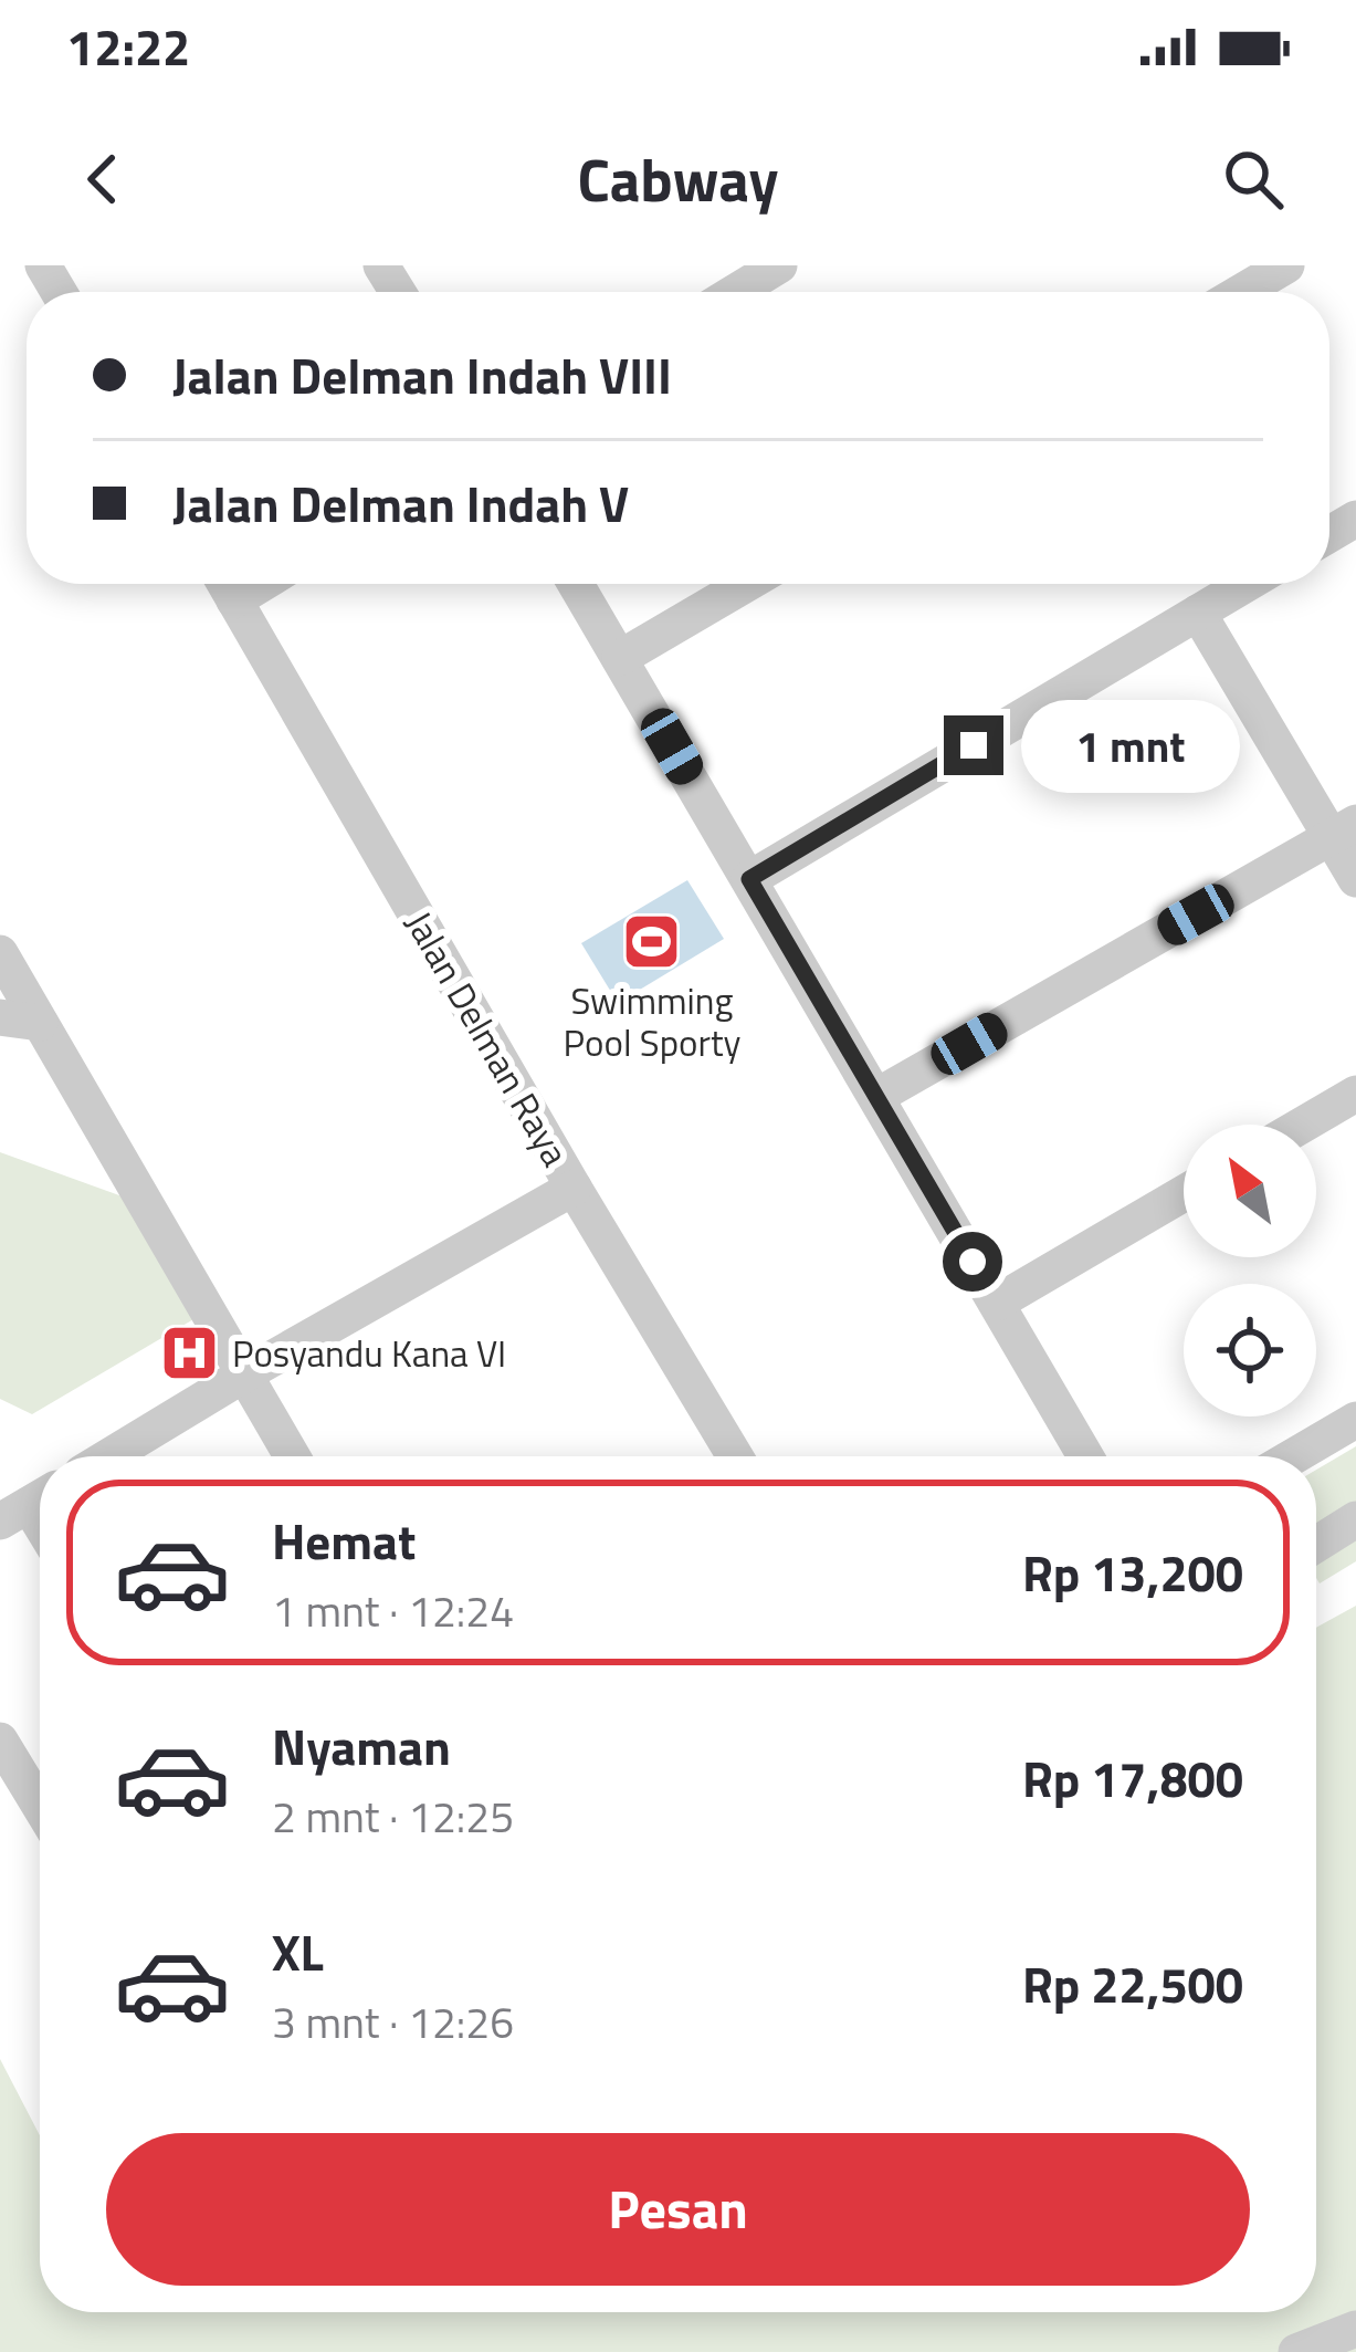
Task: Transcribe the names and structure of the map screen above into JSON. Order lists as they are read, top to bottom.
{
  "streets": {
    "street": ["Jalan Delman Raya"]
  },
  "places": {
    "sports": ["Swimming Pool Sporty"],
    "hospital": ["Posyandu Kana VI"]
  },
  "north": "top left",
  "page": {
    "status": "12:22",
    "header": "Cabway",
    "banner": ["Jalan Delman Indah VIII", "Jalan Delman Indah V"],
    "bubble": "1 mnt",
    "list": [
      {
        "name": "Hemat",
        "note": "1 mnt · 12:24",
        "value": "Rp 13,200"
      },
      {
        "name": "Nyaman",
        "note": "2 mnt · 12:25",
        "value": "Rp 17,800"
      },
      {
        "name": "XL",
        "note": "3 mnt · 12:26",
        "value": "Rp 22,500"
      }
    ],
    "buttons": "Pesan"
  }
}
